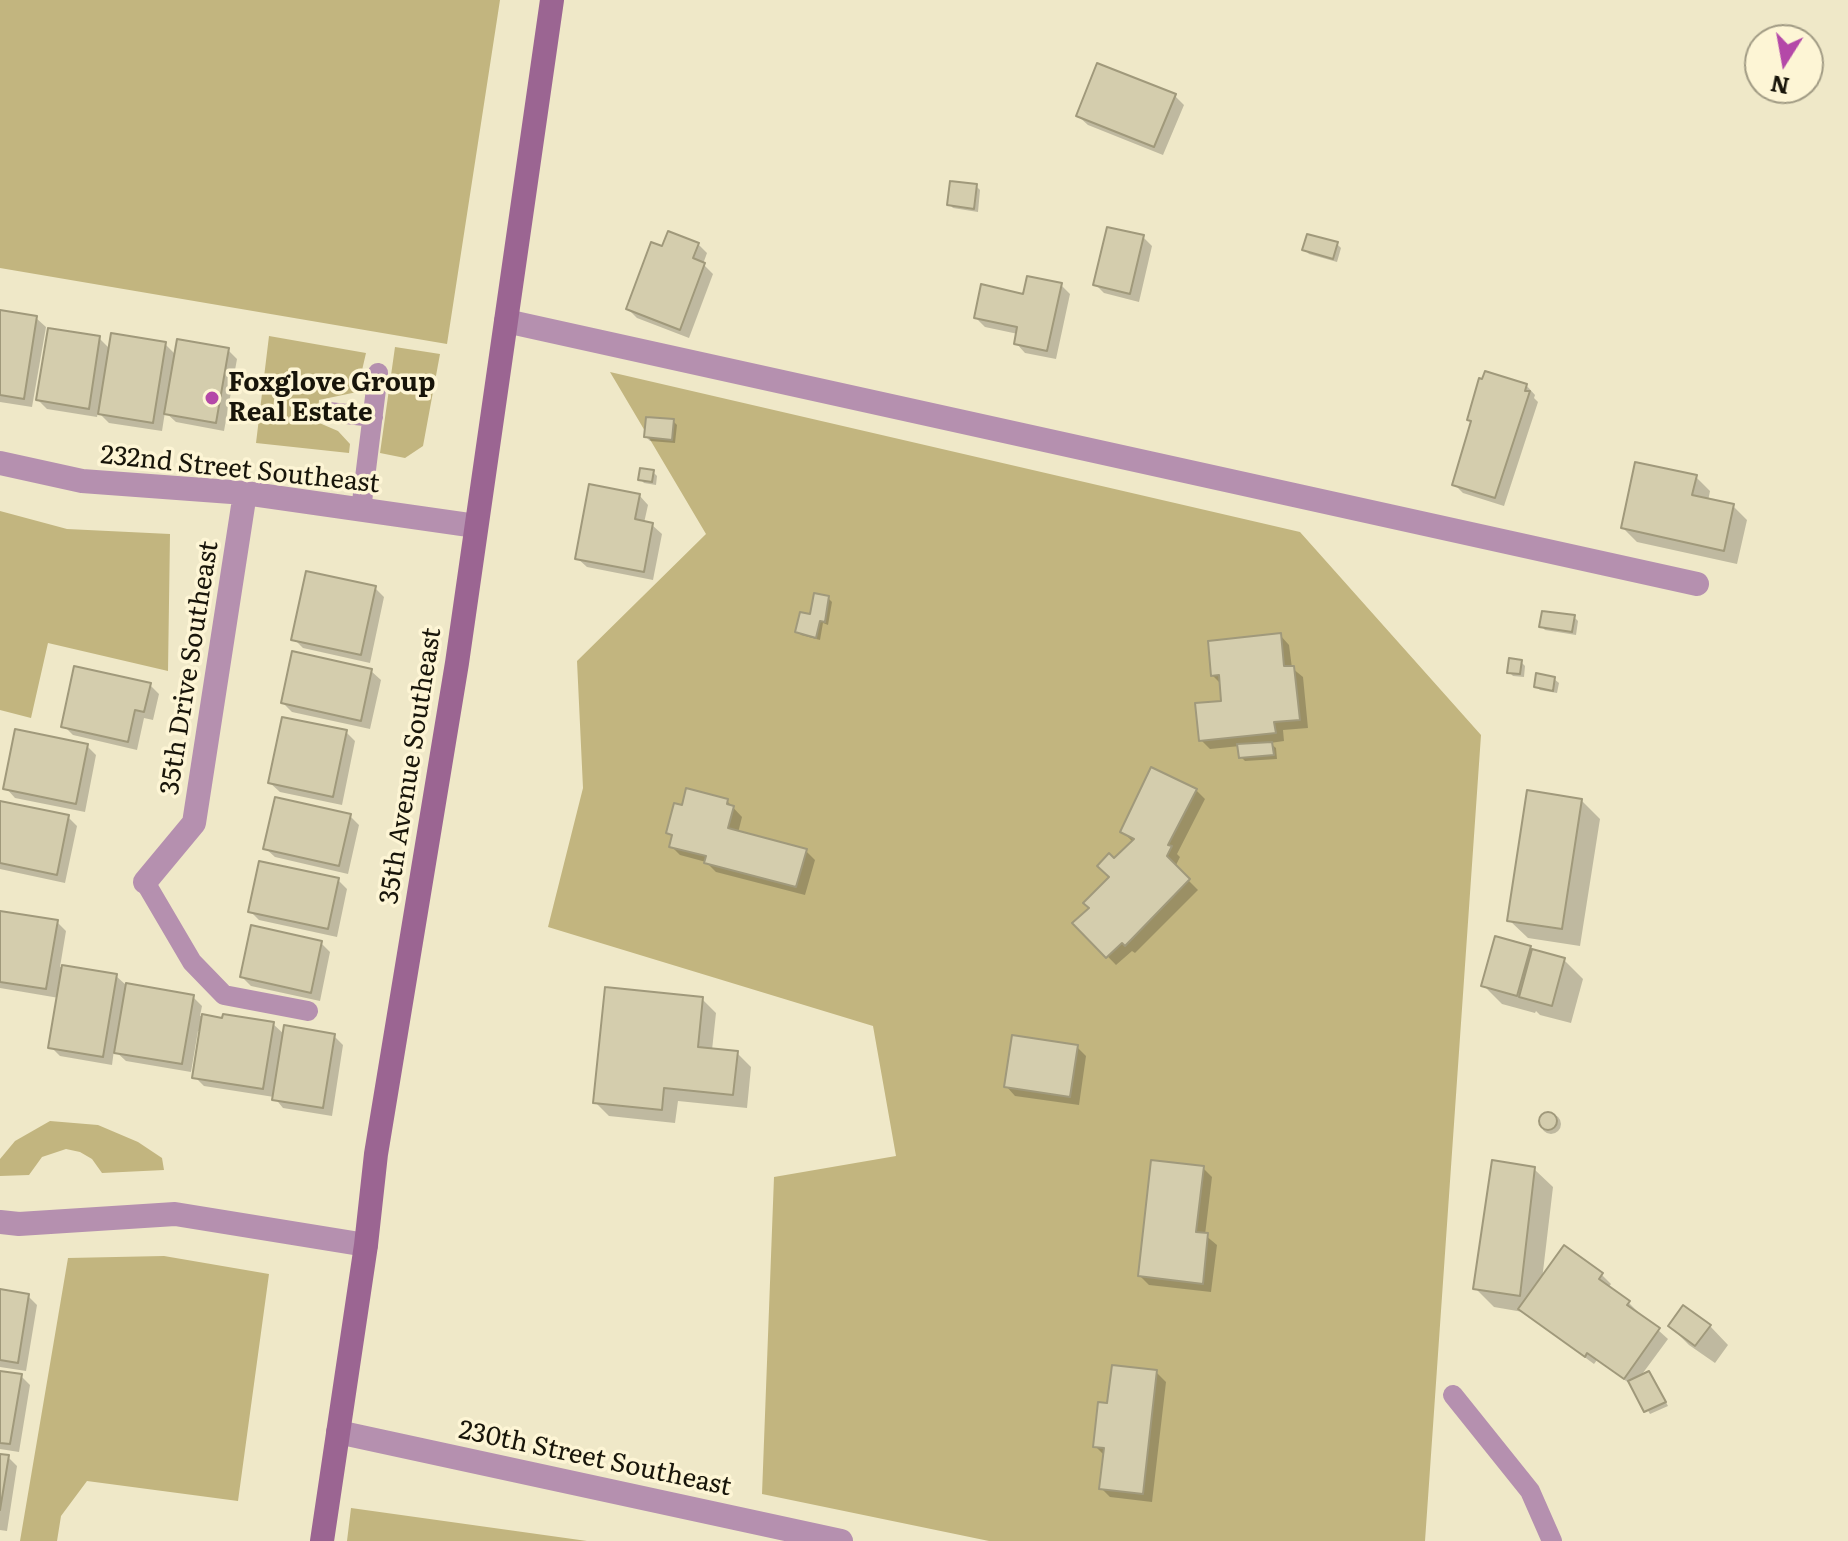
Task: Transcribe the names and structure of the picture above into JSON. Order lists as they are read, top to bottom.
{
  "streets": {
    "street": [
      "232nd Street Southeast",
      "35th Drive Southeast",
      "35th Avenue Southeast",
      "230th Street Southeast"
    ]
  },
  "crossings": [
    ["232nd Street Southeast", "35th Drive Southeast"],
    ["232nd Street Southeast", "35th Avenue Southeast"],
    ["35th Avenue Southeast", "230th Street Southeast"]
  ],
  "places": ["Foxglove Group Real Estate"],
  "north": "bottom"
}
